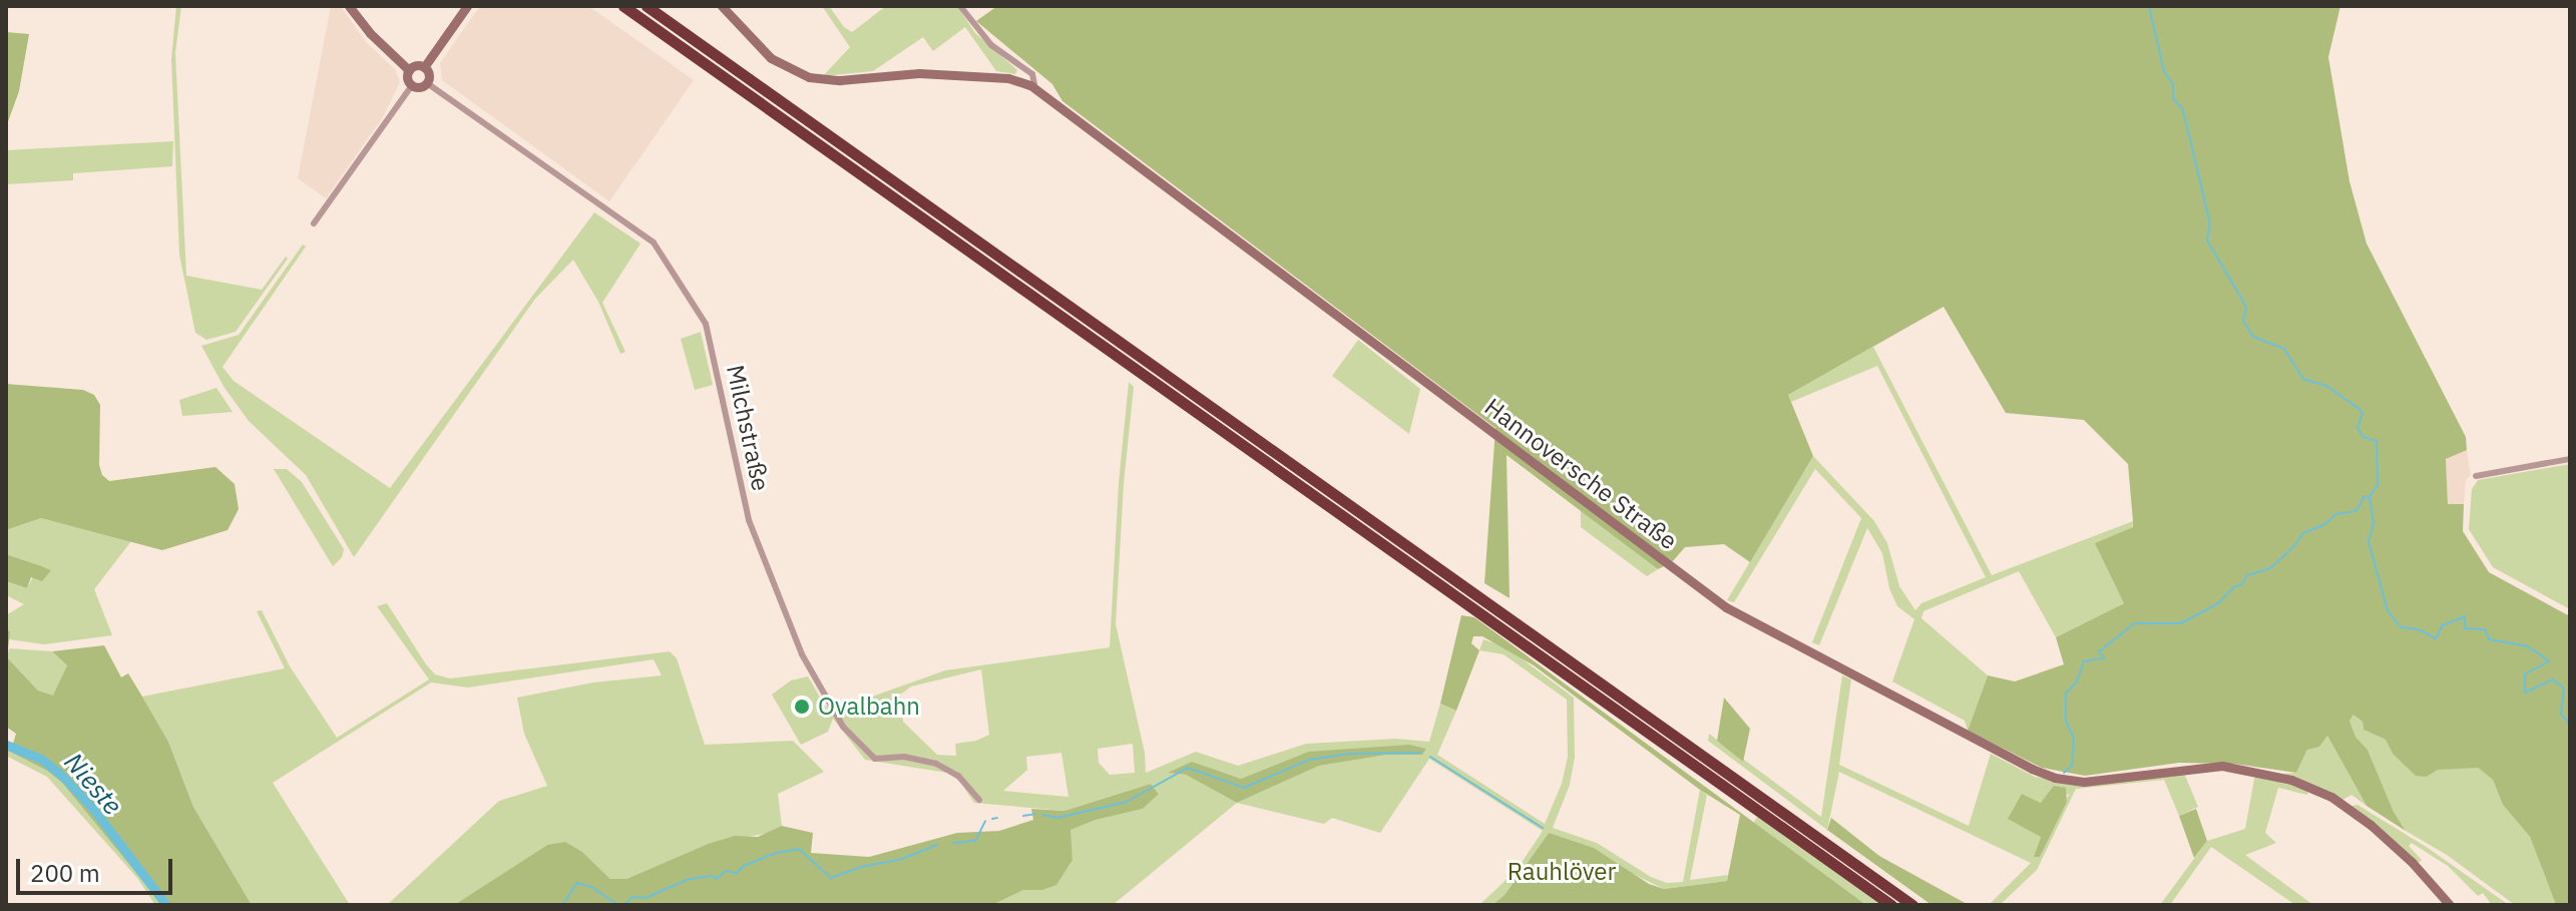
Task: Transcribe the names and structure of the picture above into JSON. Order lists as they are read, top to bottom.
{
  "streets": {
    "main road": ["Hannoversche Straße"],
    "street": ["Milchstraße"]
  },
  "water": ["Nieste"],
  "parks": ["Rauhlöver"],
  "places": ["Ovalbahn"],
  "scale_bar": "200 m"
}
